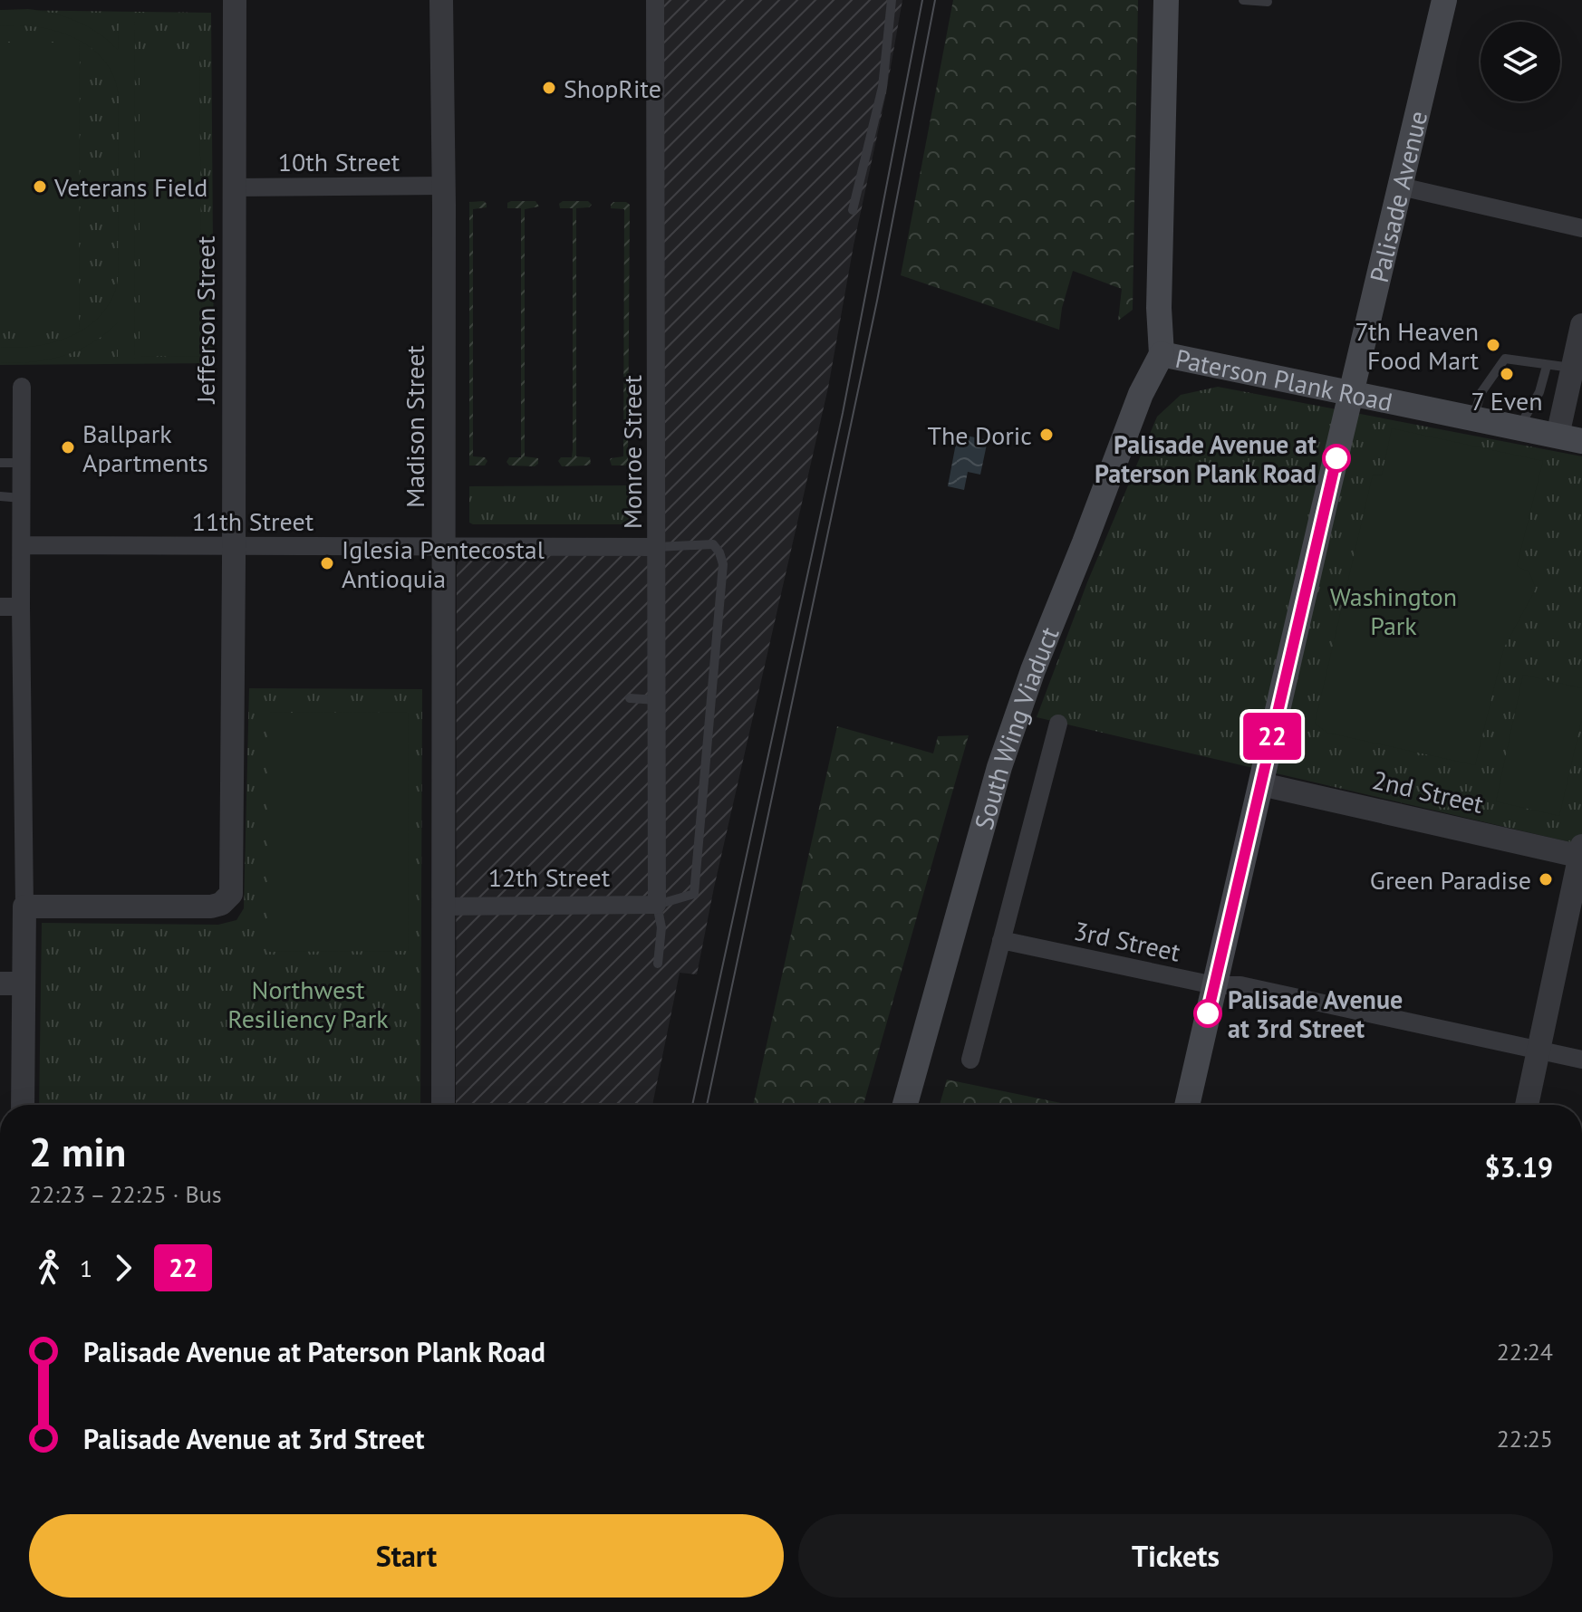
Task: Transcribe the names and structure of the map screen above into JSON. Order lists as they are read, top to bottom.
{
  "streets": {
    "main road": ["Palisade Avenue", "Paterson Plank Road", "South Wing Viaduct"],
    "street": [
      "10th Street",
      "Jefferson Street",
      "Madison Street",
      "Monroe Street",
      "11th Street",
      "2nd Street",
      "12th Street",
      "3rd Street"
    ]
  },
  "crossings": [
    ["10th Street", "Jefferson Street"],
    ["10th Street", "Madison Street"],
    ["Palisade Avenue", "Paterson Plank Road"],
    ["Palisade Avenue", "2nd Street"],
    ["Palisade Avenue", "3rd Street"],
    ["Jefferson Street", "11th Street"],
    ["Paterson Plank Road", "South Wing Viaduct"],
    ["Madison Street", "11th Street"],
    ["Madison Street", "12th Street"],
    ["Monroe Street", "11th Street"],
    ["Monroe Street", "12th Street"]
  ],
  "parks": ["Washington Park", "Northwest Resiliency Park"],
  "places": [
    "ShopRite",
    "Veterans Field",
    "7th Heaven Food Mart",
    "7 Even",
    "The Doric",
    "Ballpark Apartments",
    "Palisade Avenue at Paterson Plank Road",
    "Iglesia Pentecostal Antioquia",
    "Green Paradise",
    "Palisade Avenue at 3rd Street"
  ],
  "lines": ["bus line 22"],
  "page": {
    "on_map": "22",
    "heading": ["2 min", "22:23 – 22:25 · Bus", "$3.19"],
    "legs": ["1", "22"],
    "list": [
      {
        "name": "Palisade Avenue at Paterson Plank Road",
        "value": "22:24"
      },
      {
        "name": "Palisade Avenue at 3rd Street",
        "value": "22:25"
      }
    ],
    "buttons": ["Start", "Tickets"]
  }
}
